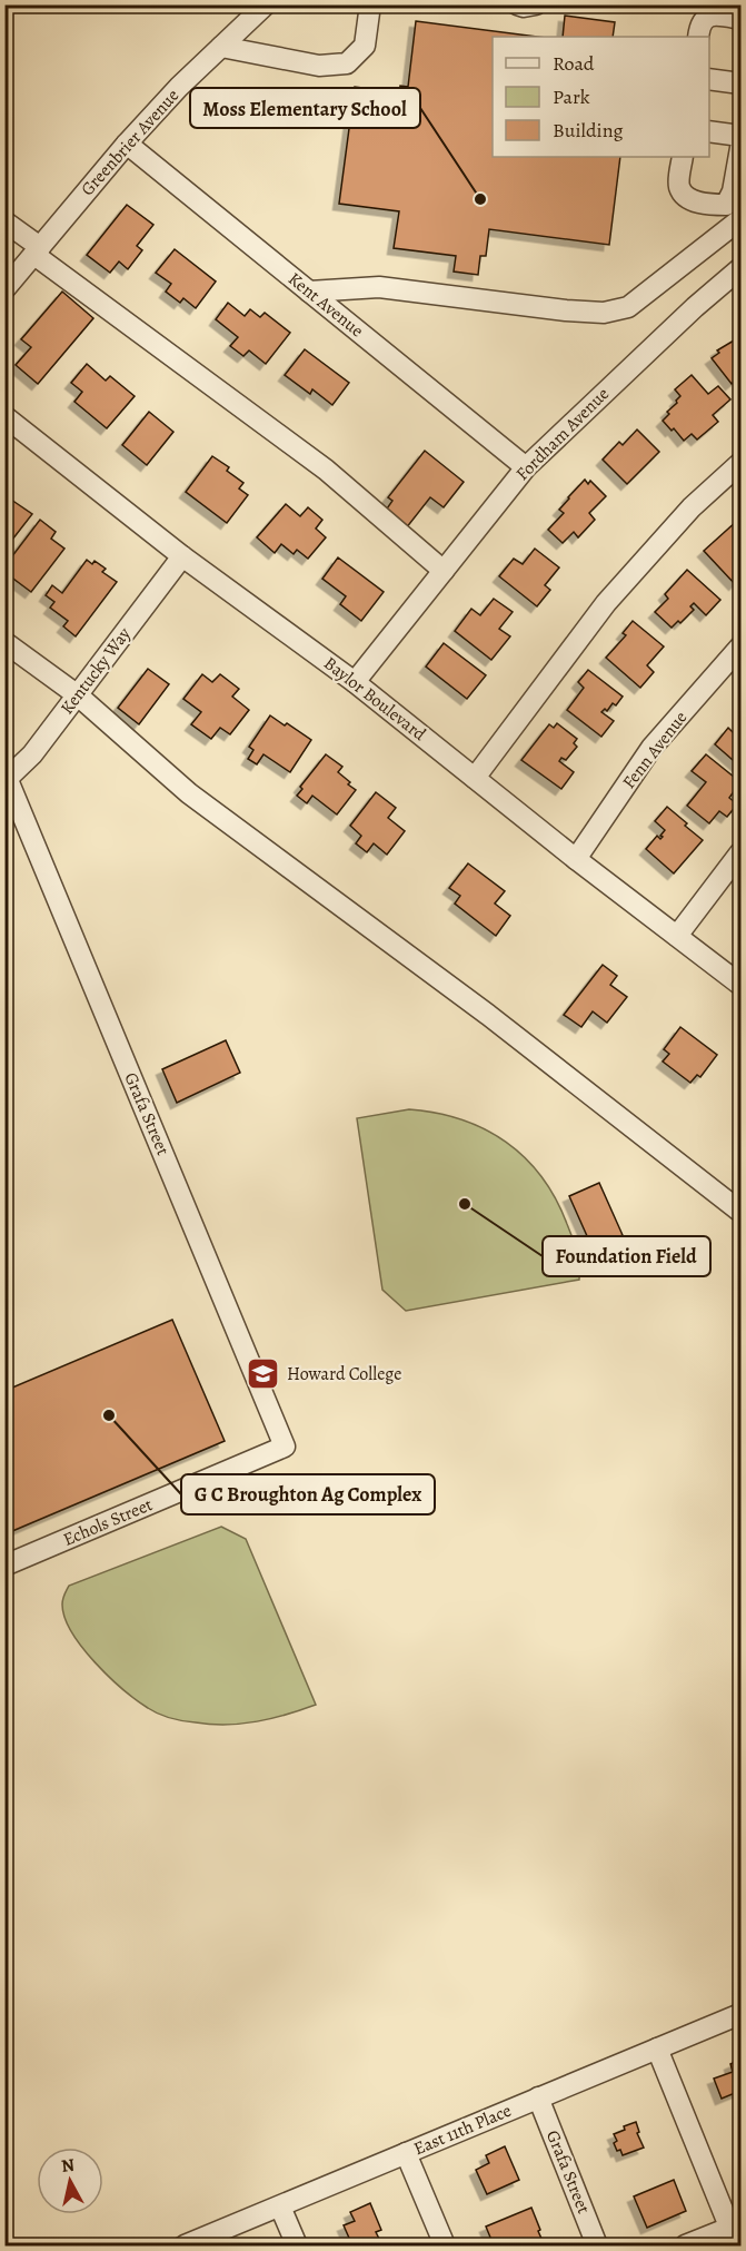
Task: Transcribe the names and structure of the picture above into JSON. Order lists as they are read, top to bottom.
{
  "streets": {
    "street": [
      "Greenbrier Avenue",
      "Kent Avenue",
      "Fordham Avenue",
      "Kentucky Way",
      "Baylor Boulevard",
      "Fenn Avenue",
      "Grafa Street",
      "Echols Street",
      "East 11th Place"
    ]
  },
  "crossings": [
    ["Greenbrier Avenue", "Kent Avenue"],
    ["Kent Avenue", "Fordham Avenue"],
    ["Fordham Avenue", "Baylor Boulevard"],
    ["Kentucky Way", "Baylor Boulevard"],
    ["Kentucky Way", "Grafa Street"],
    ["Baylor Boulevard", "Fenn Avenue"],
    ["Grafa Street", "Echols Street"],
    ["Grafa Street", "East 11th Place"]
  ],
  "places": {
    "other": ["Moss Elementary School", "Foundation Field", "G C Broughton Ag Complex"],
    "school or university": ["Howard College"]
  },
  "legend": ["Road", "Park", "Building"],
  "north": "top"
}
